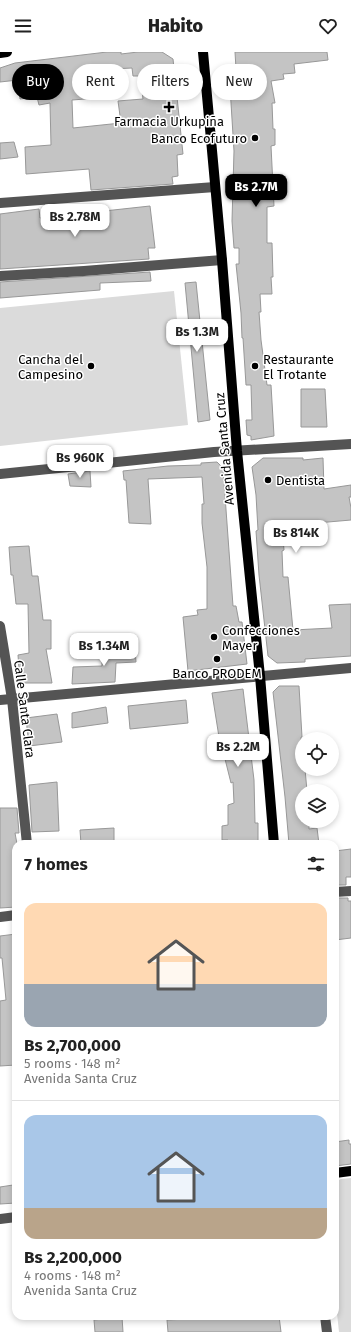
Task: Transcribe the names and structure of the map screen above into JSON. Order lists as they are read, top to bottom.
{
  "streets": {
    "main road": ["Avenida Santa Cruz"],
    "street": ["Calle Santa Clara"]
  },
  "places": {
    "health": ["Farmacia Urkupiña"],
    "other": [
      "Banco Ecofuturo",
      "Cancha del Campesino",
      "Restaurante El Trotante",
      "Dentista",
      "Confecciones Mayer",
      "Banco PRODEM"
    ]
  },
  "page": {
    "header": "Habito",
    "chip": [
      "Buy",
      "Rent",
      "Filters",
      "New"
    ],
    "price": [
      "Bs 2.7M",
      "Bs 2.78M",
      "Bs 1.3M",
      "Bs 960K",
      "Bs 814K",
      "Bs 1.34M",
      "Bs 2.2M"
    ],
    "heading": "7 homes",
    "list": [
      {
        "name": "Bs 2,700,000",
        "note": "5 rooms · 148 m² · Avenida Santa Cruz"
      },
      {
        "name": "Bs 2,200,000",
        "note": "4 rooms · 148 m² · Avenida Santa Cruz"
      }
    ]
  }
}
